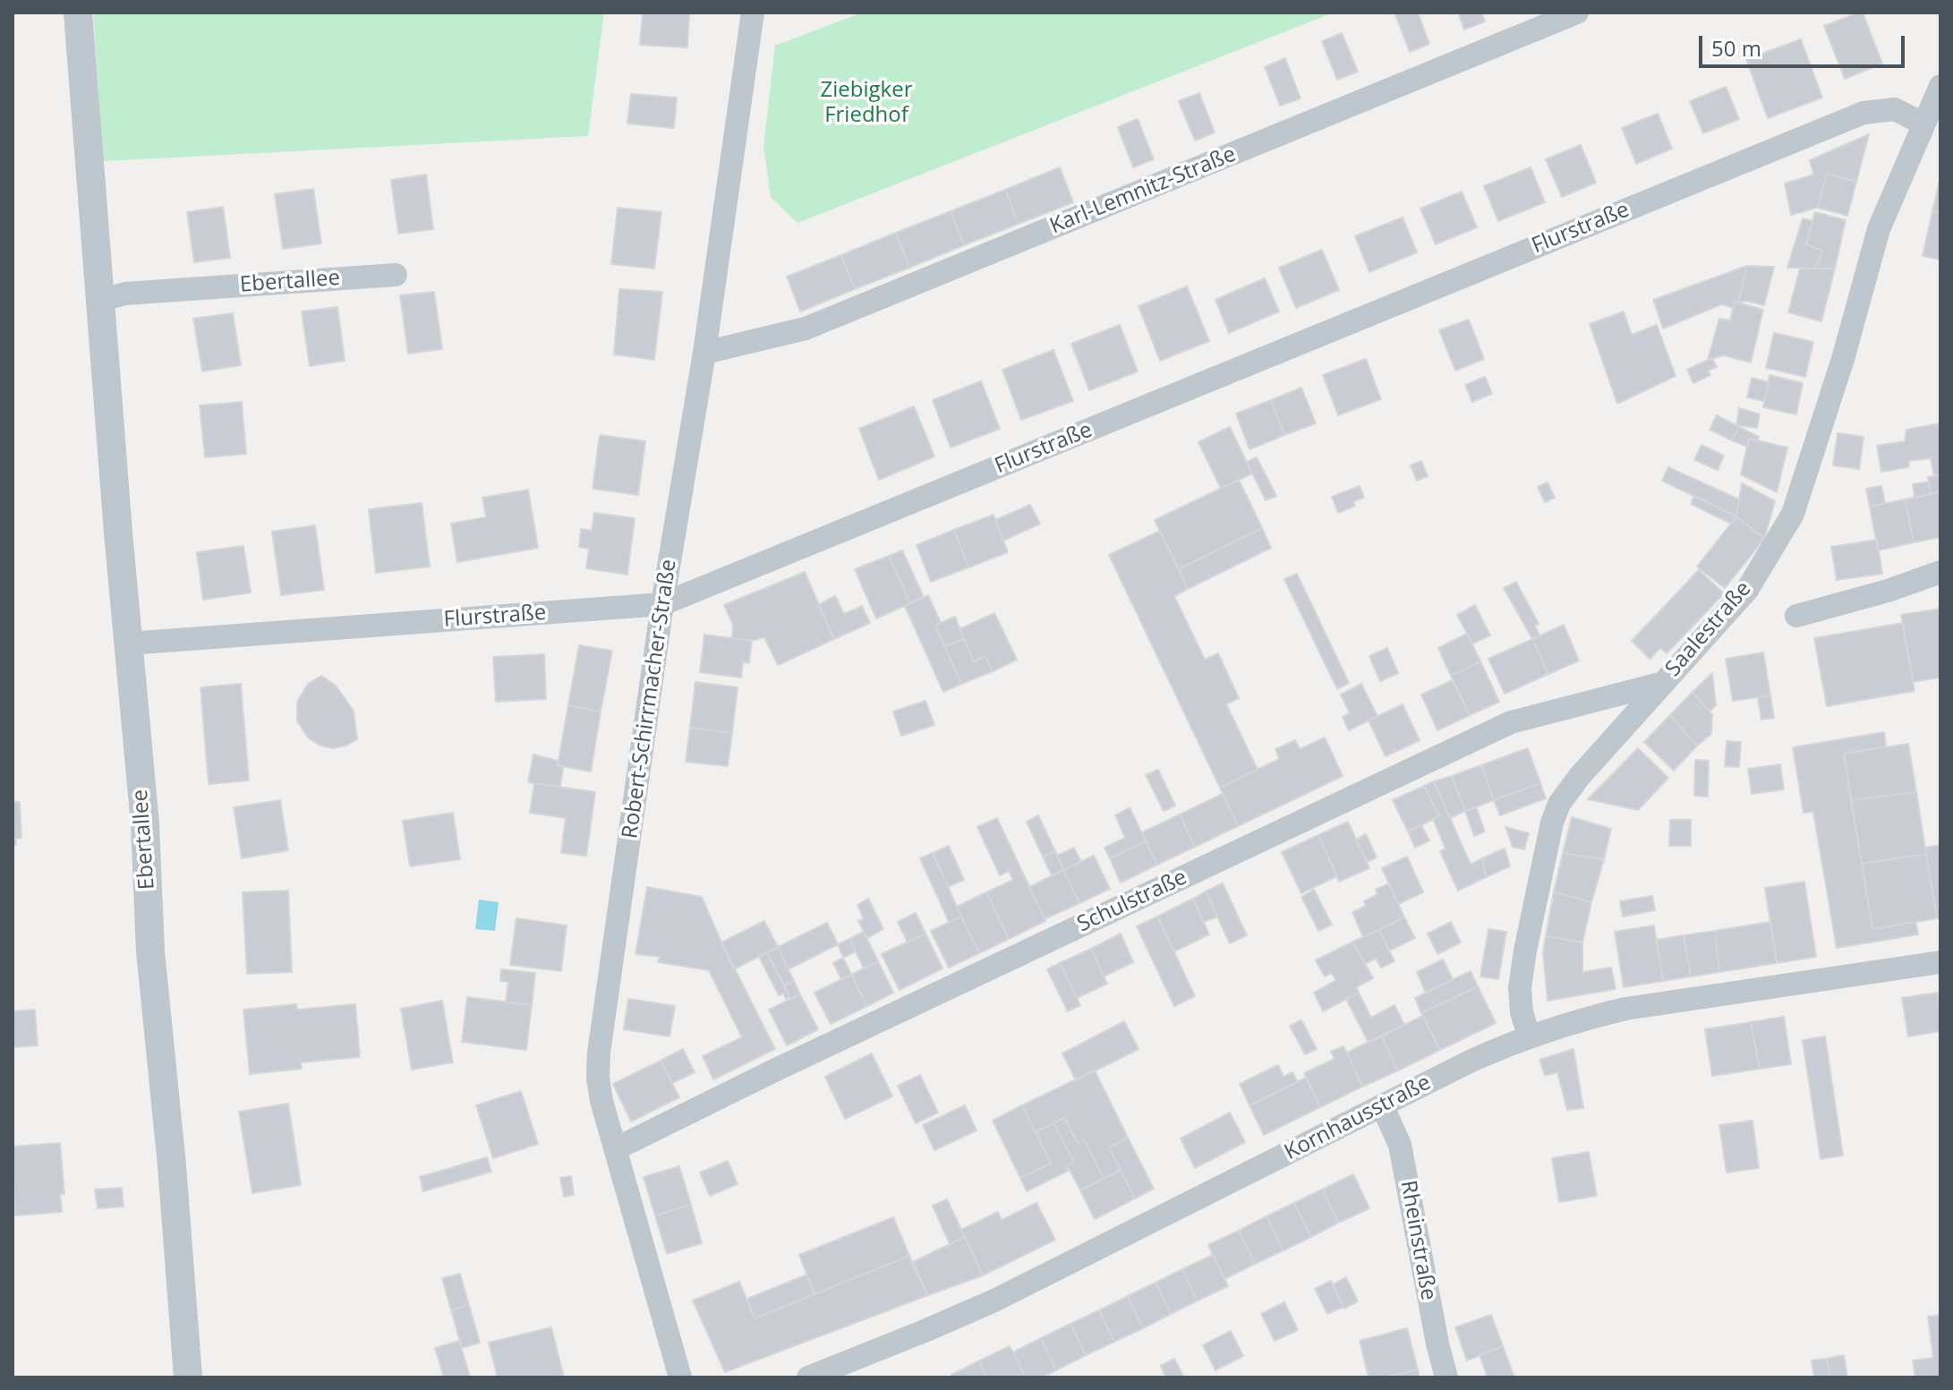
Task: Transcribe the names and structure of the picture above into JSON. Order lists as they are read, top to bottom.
{
  "streets": {
    "street": [
      "Karl-Lemnitz-Straße",
      "Flurstraße",
      "Ebertallee",
      "Saalestraße",
      "Robert-Schirrmacher-Straße",
      "Schulstraße",
      "Kornhausstraße",
      "Rheinstraße"
    ]
  },
  "crossings": [
    ["Karl-Lemnitz-Straße", "Robert-Schirrmacher-Straße"],
    ["Flurstraße", "Ebertallee"],
    ["Flurstraße", "Saalestraße"],
    ["Flurstraße", "Robert-Schirrmacher-Straße"],
    ["Saalestraße", "Schulstraße"],
    ["Saalestraße", "Kornhausstraße"],
    ["Robert-Schirrmacher-Straße", "Schulstraße"],
    ["Kornhausstraße", "Rheinstraße"]
  ],
  "parks": ["Ziebigker Friedhof"],
  "scale_bar": "50 m"
}
